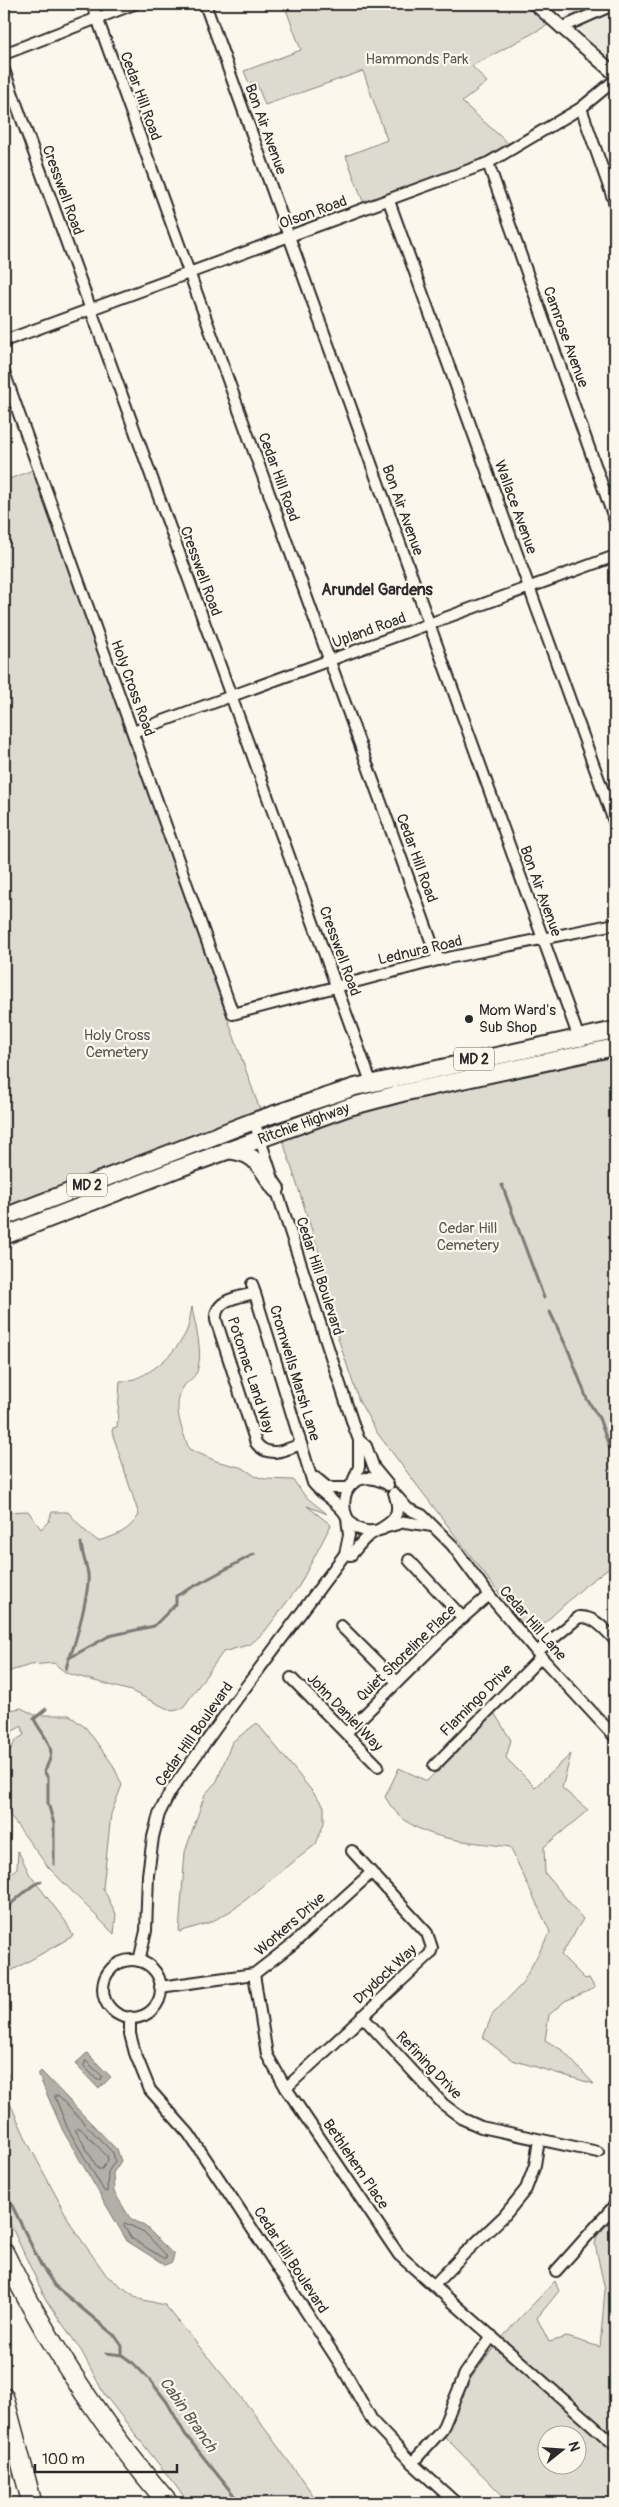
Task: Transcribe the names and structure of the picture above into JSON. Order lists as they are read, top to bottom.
{
  "streets": {
    "main road": ["MD 2", "Ritchie Highway"],
    "street": [
      "Cedar Hill Road",
      "Bon Air Avenue",
      "Cresswell Road",
      "Olson Road",
      "Camrose Avenue",
      "Wallace Avenue",
      "Upland Road",
      "Holy Cross Road",
      "Lednura Road",
      "Cedar Hill Boulevard",
      "Cromwells Marsh Lane",
      "Potomac Land Way",
      "Cedar Hill Lane",
      "Quiet Shoreline Place",
      "Flamingo Drive",
      "John Daniel Way",
      "Workers Drive",
      "Drydock Way",
      "Refining Drive",
      "Bethlehem Place"
    ]
  },
  "crossings": [
    ["Cedar Hill Road", "Olson Road"],
    ["Cedar Hill Road", "Upland Road"],
    ["Cedar Hill Road", "Lednura Road"],
    ["Bon Air Avenue", "Olson Road"],
    ["Bon Air Avenue", "Upland Road"],
    ["Bon Air Avenue", "Lednura Road"],
    ["Bon Air Avenue", "Ritchie Highway"],
    ["Cresswell Road", "Olson Road"],
    ["Cresswell Road", "Upland Road"],
    ["Cresswell Road", "Lednura Road"],
    ["Cresswell Road", "Ritchie Highway"],
    ["Olson Road", "Camrose Avenue"],
    ["Olson Road", "Wallace Avenue"],
    ["Wallace Avenue", "Upland Road"],
    ["Upland Road", "Holy Cross Road"],
    ["Holy Cross Road", "Lednura Road"],
    ["Ritchie Highway", "Cedar Hill Boulevard"],
    ["Cedar Hill Boulevard", "Cromwells Marsh Lane"],
    ["Cedar Hill Boulevard", "Cedar Hill Lane"],
    ["Cedar Hill Boulevard", "Workers Drive"],
    ["Cromwells Marsh Lane", "Potomac Land Way"],
    ["Cromwells Marsh Lane", "Cedar Hill Lane"],
    ["Cedar Hill Lane", "Quiet Shoreline Place"],
    ["Cedar Hill Lane", "Flamingo Drive"],
    ["Quiet Shoreline Place", "John Daniel Way"],
    ["Workers Drive", "Drydock Way"],
    ["Workers Drive", "Bethlehem Place"],
    ["Drydock Way", "Refining Drive"],
    ["Drydock Way", "Bethlehem Place"]
  ],
  "districts": ["Arundel Gardens"],
  "water": ["Cabin Branch"],
  "parks": ["Hammonds Park", "Holy Cross Cemetery", "Cedar Hill Cemetery"],
  "places": ["Mom Ward's Sub Shop"],
  "scale_bar": "100 m",
  "north": "right"
}
